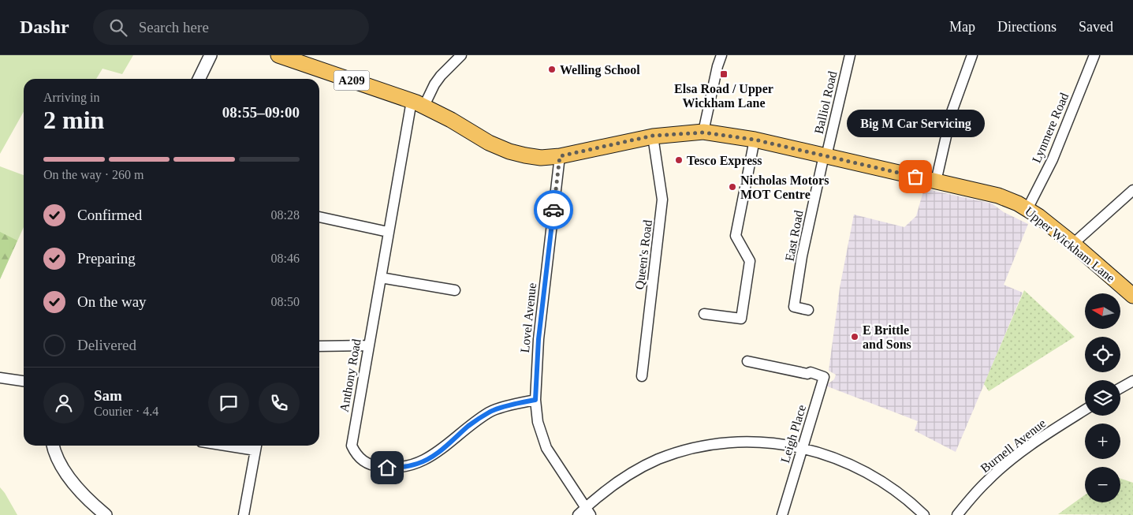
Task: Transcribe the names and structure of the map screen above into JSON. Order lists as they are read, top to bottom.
{
  "streets": {
    "main road": ["A209", "Upper Wickham Lane"],
    "street": [
      "Balliol Road",
      "Lynmere Road",
      "East Road",
      "Queen's Road",
      "Lovel Avenue",
      "Anthony Road",
      "Leigh Place",
      "Burnell Avenue"
    ]
  },
  "crossings": [
    ["Balliol Road", "East Road"],
    ["Balliol Road", "Upper Wickham Lane"],
    ["Lynmere Road", "Upper Wickham Lane"],
    ["East Road", "Upper Wickham Lane"],
    ["Upper Wickham Lane", "Queen's Road"],
    ["Upper Wickham Lane", "Lovel Avenue"],
    ["Upper Wickham Lane", "Anthony Road"],
    ["Lovel Avenue", "Anthony Road"]
  ],
  "places": {
    "other": [
      "Welling School",
      "Tesco Express",
      "Big M Car Servicing",
      "Nicholas Motors MOT Centre",
      "E Brittle and Sons"
    ],
    "transit": ["Elsa Road / Upper Wickham Lane"]
  },
  "north": "left",
  "page": {
    "header": "Dashr",
    "search": "Search here",
    "nav": ["Map", "Directions", "Saved"],
    "heading": ["2 min", "Arriving in", "08:55–09:00"],
    "panel": ["Sam", "Courier · 4.4"],
    "bubble": "Big M Car Servicing",
    "bar": "On the way · 260 m",
    "list": [
      ["Confirmed", "08:28"],
      ["Preparing", "08:46"],
      ["On the way", "08:50"],
      "Delivered"
    ],
    "map_buttons": ["+", "−"]
  }
}
